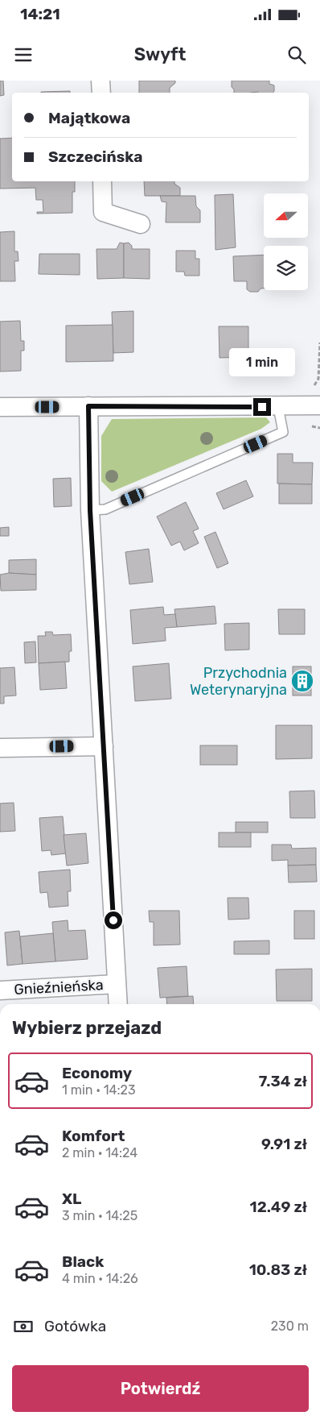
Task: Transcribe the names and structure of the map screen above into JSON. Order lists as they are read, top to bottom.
{
  "streets": {
    "street": ["Gnieźnieńska"]
  },
  "places": {
    "building": ["Przychodnia Weterynaryjna"]
  },
  "north": "left",
  "page": {
    "status": "14:21",
    "header": "Swyft",
    "banner": ["Majątkowa", "Szczecińska"],
    "bubble": "1 min",
    "heading": "Wybierz przejazd",
    "list": [
      {
        "name": "Economy",
        "note": "1 min · 14:23",
        "value": "7.34 zł"
      },
      {
        "name": "Komfort",
        "note": "2 min · 14:24",
        "value": "9.91 zł"
      },
      {
        "name": "XL",
        "note": "3 min · 14:25",
        "value": "12.49 zł"
      },
      {
        "name": "Black",
        "note": "4 min · 14:26",
        "value": "10.83 zł"
      }
    ],
    "pay": ["Gotówka", "230 m"],
    "buttons": "Potwierdź"
  }
}
